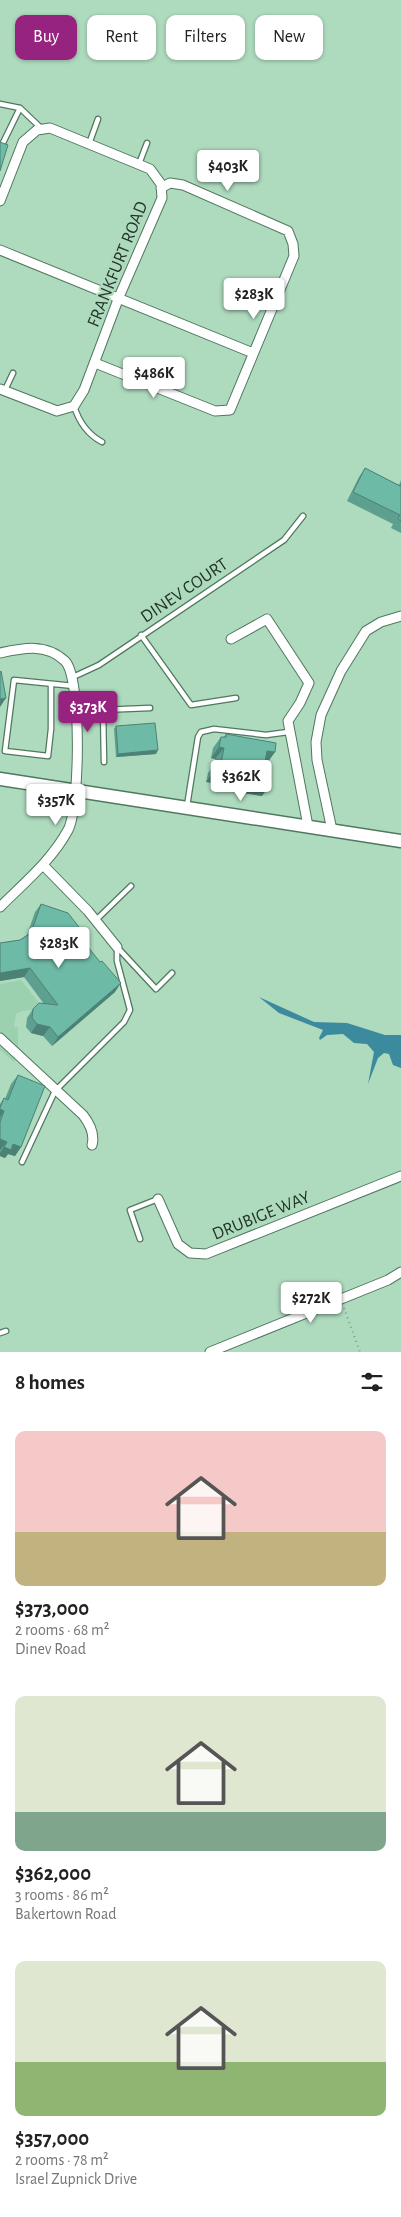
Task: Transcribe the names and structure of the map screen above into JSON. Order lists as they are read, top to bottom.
{
  "streets": {
    "street": ["FRANKFURT ROAD", "DRUBIGE WAY"],
    "lane": ["DINEV COURT"]
  },
  "page": {
    "chip": [
      "Buy",
      "Rent",
      "Filters",
      "New"
    ],
    "price": [
      "$403K",
      "$283K",
      "$486K",
      "$373K",
      "$362K",
      "$357K",
      "$283K",
      "$272K"
    ],
    "heading": "8 homes",
    "list": [
      {
        "name": "$373,000",
        "note": "2 rooms · 68 m² · Dinev Road"
      },
      {
        "name": "$362,000",
        "note": "3 rooms · 86 m² · Bakertown Road"
      },
      {
        "name": "$357,000",
        "note": "2 rooms · 78 m² · Israel Zupnick Drive"
      }
    ]
  }
}
